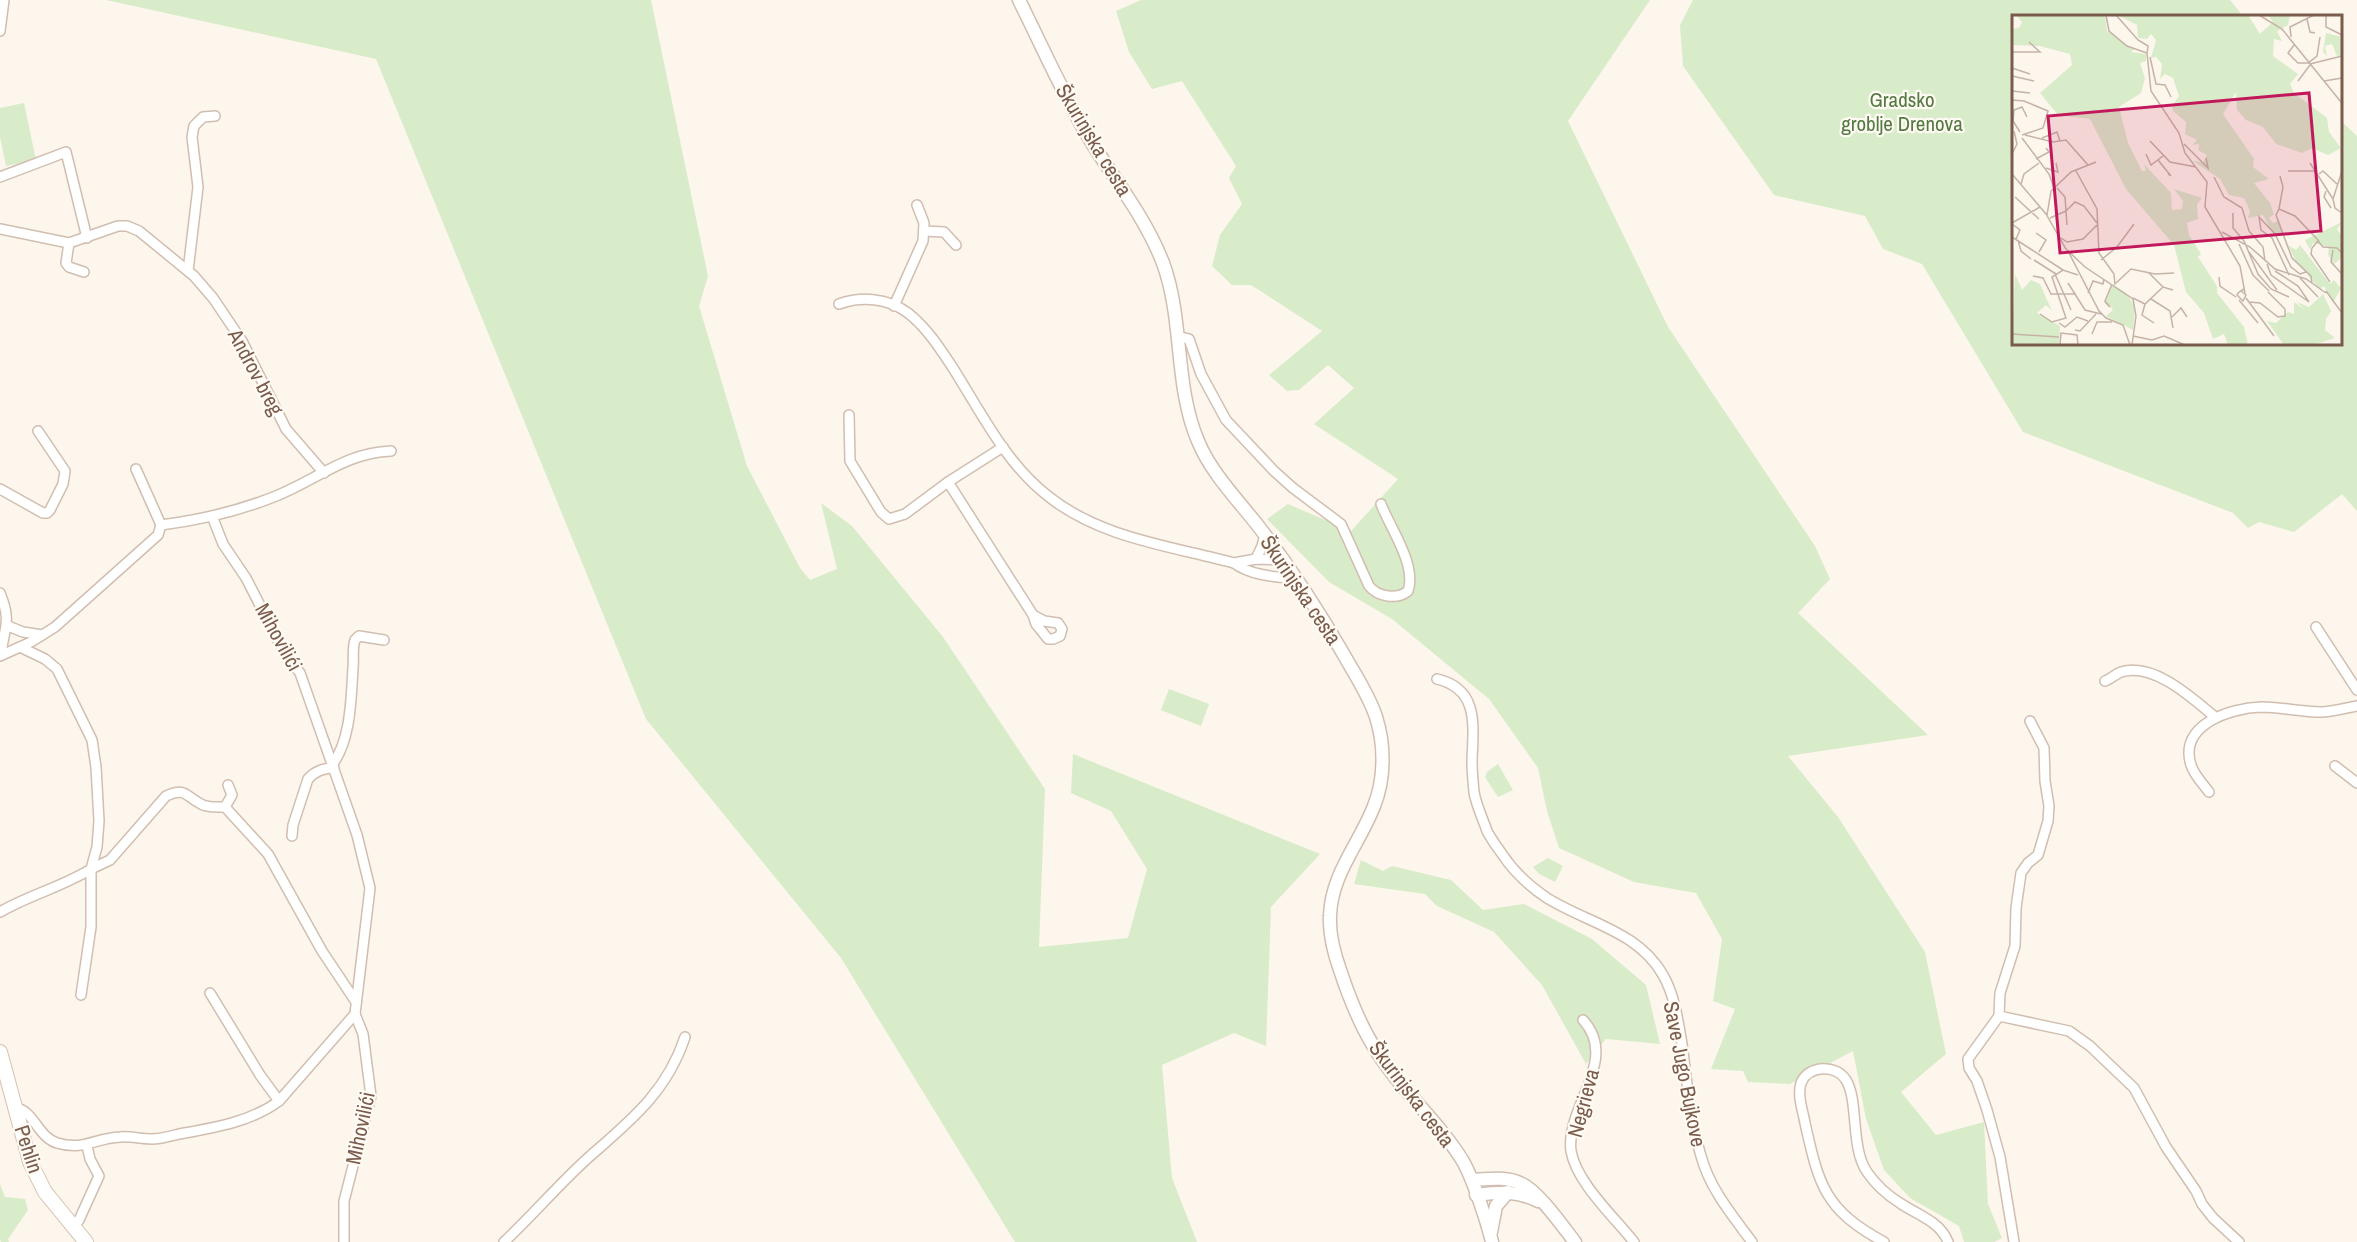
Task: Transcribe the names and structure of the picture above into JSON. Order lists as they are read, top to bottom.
{
  "streets": {
    "main road": ["Pehlin"],
    "street": [
      "Škurinjska cesta",
      "Androv breg",
      "Mihovilići",
      "Save Jugo Bujkove",
      "Negrieva"
    ]
  },
  "parks": ["Gradsko groblje Drenova"]
}
